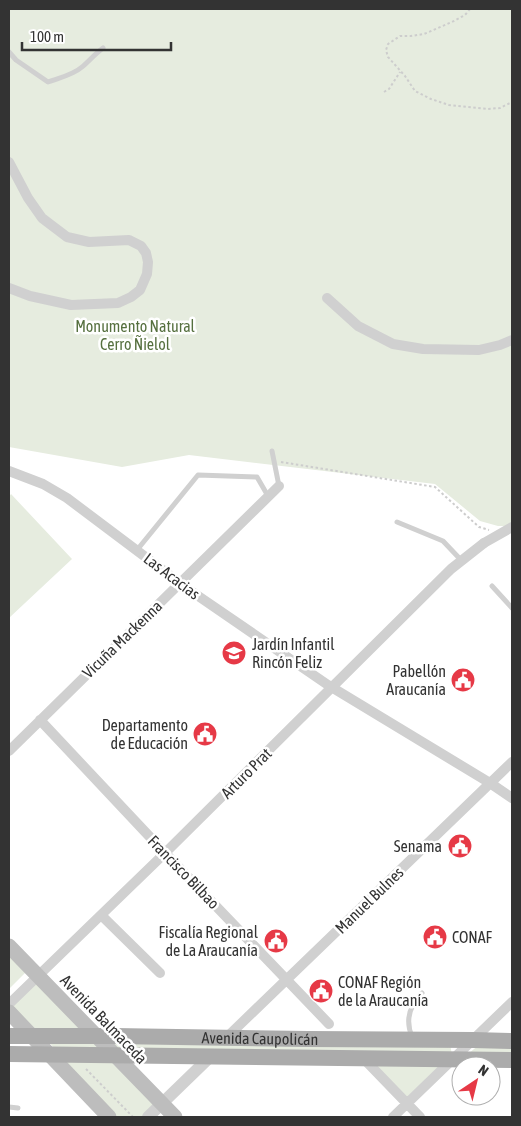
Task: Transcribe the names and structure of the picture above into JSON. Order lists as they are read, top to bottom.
{
  "streets": {
    "main road": ["Avenida Balmaceda", "Avenida Caupolicán"],
    "street": [
      "Las Acacias",
      "Vicuña Mackenna",
      "Arturo Prat",
      "Francisco Bilbao",
      "Manuel Bulnes"
    ]
  },
  "crossings": [
    ["Las Acacias", "Vicuña Mackenna"],
    ["Las Acacias", "Arturo Prat"],
    ["Las Acacias", "Manuel Bulnes"],
    ["Vicuña Mackenna", "Francisco Bilbao"],
    ["Arturo Prat", "Francisco Bilbao"],
    ["Arturo Prat", "Avenida Balmaceda"],
    ["Francisco Bilbao", "Manuel Bulnes"],
    ["Manuel Bulnes", "Avenida Caupolicán"],
    ["Avenida Balmaceda", "Avenida Caupolicán"]
  ],
  "parks": ["Monumento Natural Cerro Ñielol"],
  "places": {
    "school or university": ["Jardín Infantil Rincón Feliz"],
    "public building": [
      "Pabellón Araucanía",
      "Departamento de Educación",
      "Senama",
      "CONAF",
      "Fiscalía Regional de La Araucanía",
      "CONAF Región de la Araucanía"
    ]
  },
  "scale_bar": "100 m",
  "north": "top right"
}
